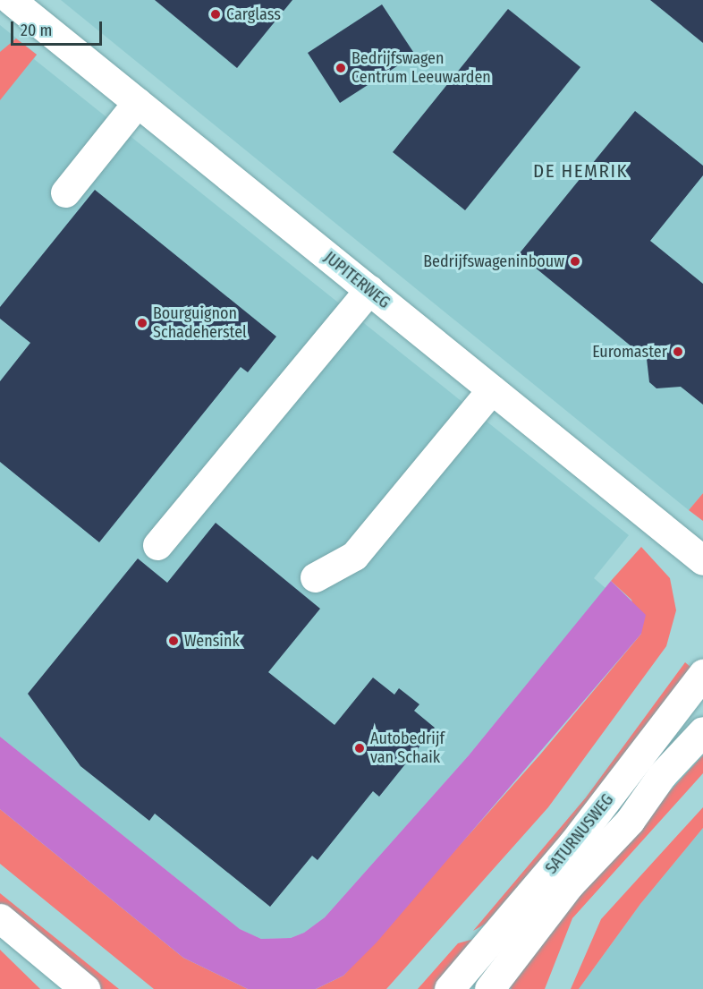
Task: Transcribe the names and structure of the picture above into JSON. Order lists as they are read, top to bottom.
{
  "streets": {
    "main road": ["JUPITERWEG", "SATURNUSWEG"]
  },
  "districts": ["DE HEMRIK"],
  "places": [
    "Carglass",
    "Bedrijfswagen Centrum Leeuwarden",
    "Bedrijfswageninbouw",
    "Bourguignon Schadeherstel",
    "Euromaster",
    "Wensink",
    "Autobedrijf van Schaik"
  ],
  "scale_bar": "20 m"
}
